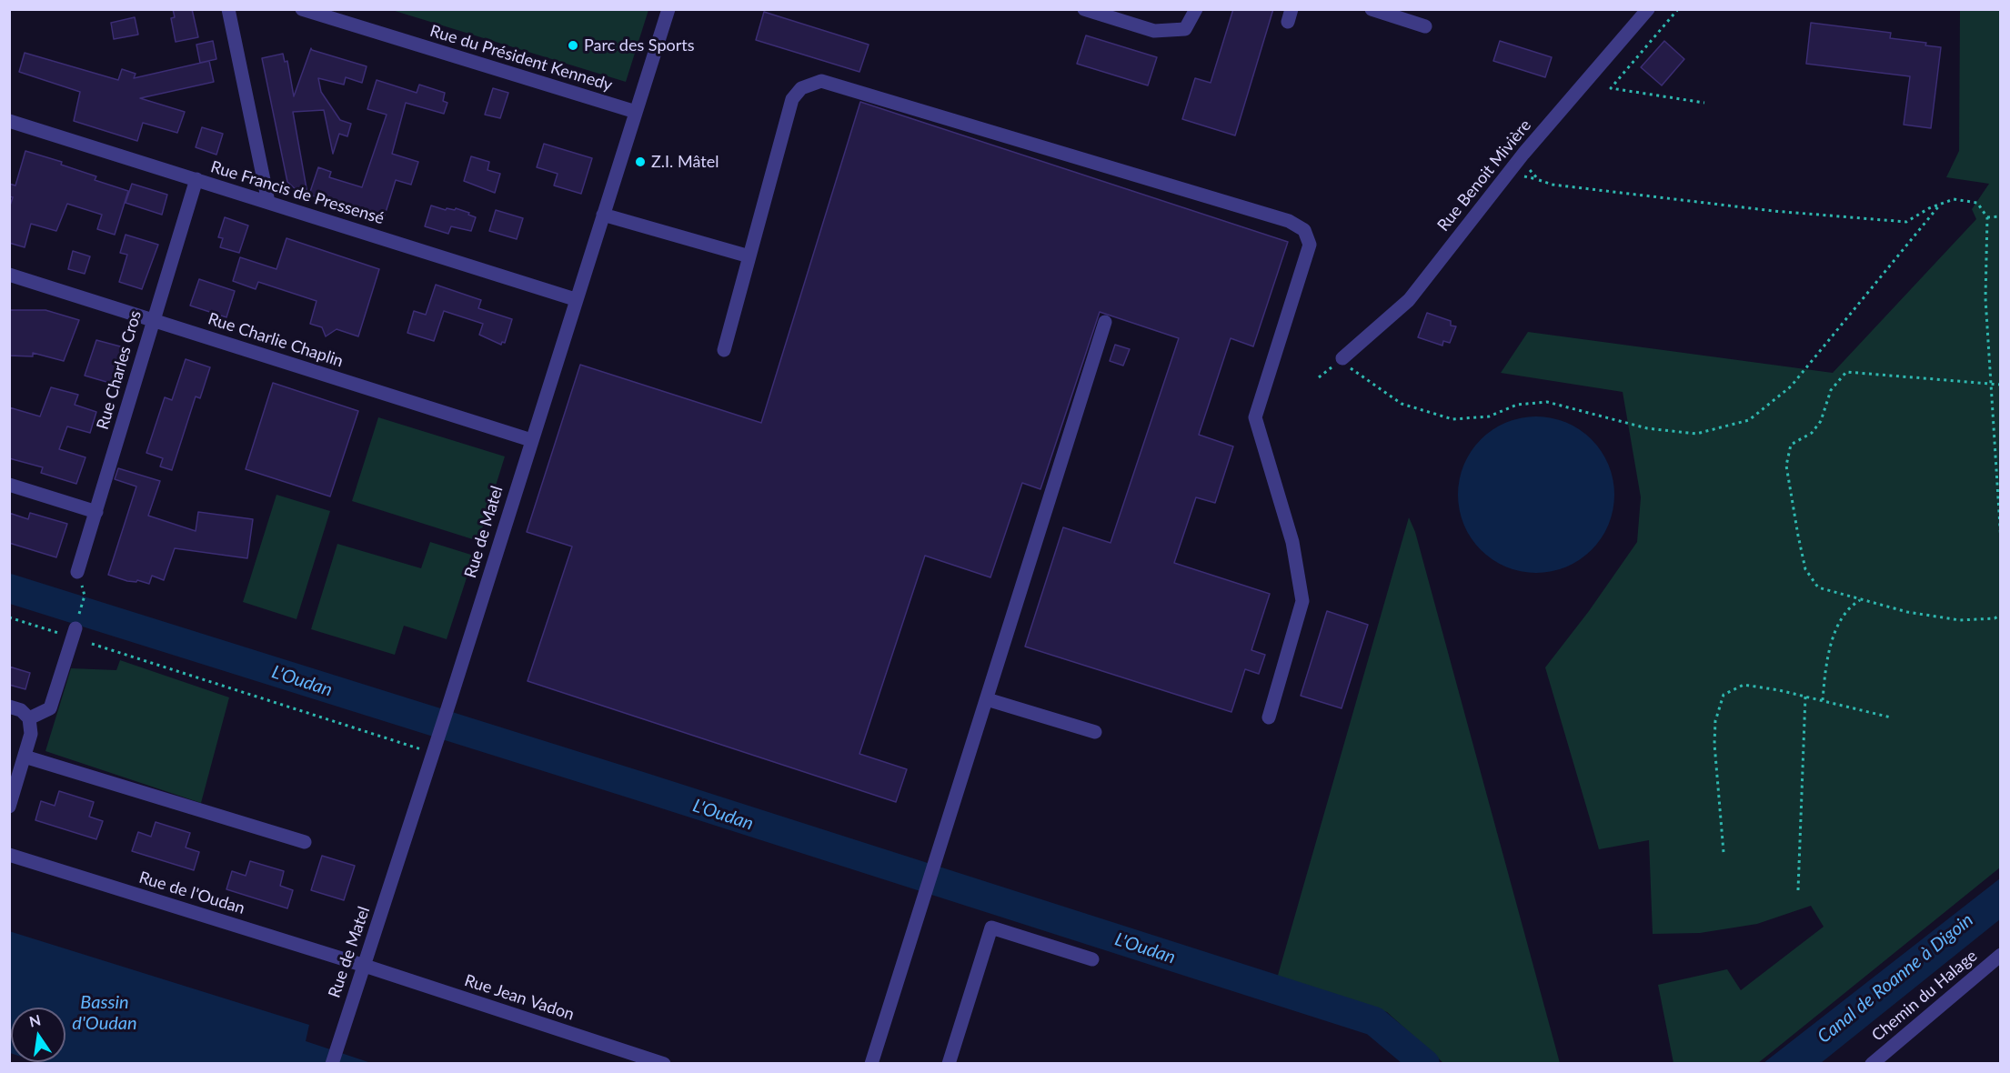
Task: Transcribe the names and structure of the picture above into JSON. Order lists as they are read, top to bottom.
{
  "streets": {
    "street": [
      "Rue du Président Kennedy",
      "Rue Benoit Mivière",
      "Rue Francis de Pressensé",
      "Rue Charlie Chaplin",
      "Rue Charles Cros",
      "Rue de Matel",
      "Rue de l'Oudan",
      "Chemin du Halage",
      "Rue Jean Vadon"
    ]
  },
  "crossings": [
    ["Rue du Président Kennedy", "Rue de Matel"],
    ["Rue Francis de Pressensé", "Rue Charles Cros"],
    ["Rue Francis de Pressensé", "Rue de Matel"],
    ["Rue Charlie Chaplin", "Rue Charles Cros"],
    ["Rue Charlie Chaplin", "Rue de Matel"],
    ["Rue de Matel", "Rue de l'Oudan"],
    ["Rue de Matel", "Rue Jean Vadon"],
    ["Rue de l'Oudan", "Rue Jean Vadon"]
  ],
  "water": ["L'Oudan", "Canal de Roanne à Digoin", "Bassin d'Oudan"],
  "places": ["Parc des Sports", "Z.I. Mâtel"],
  "north": "top"
}
